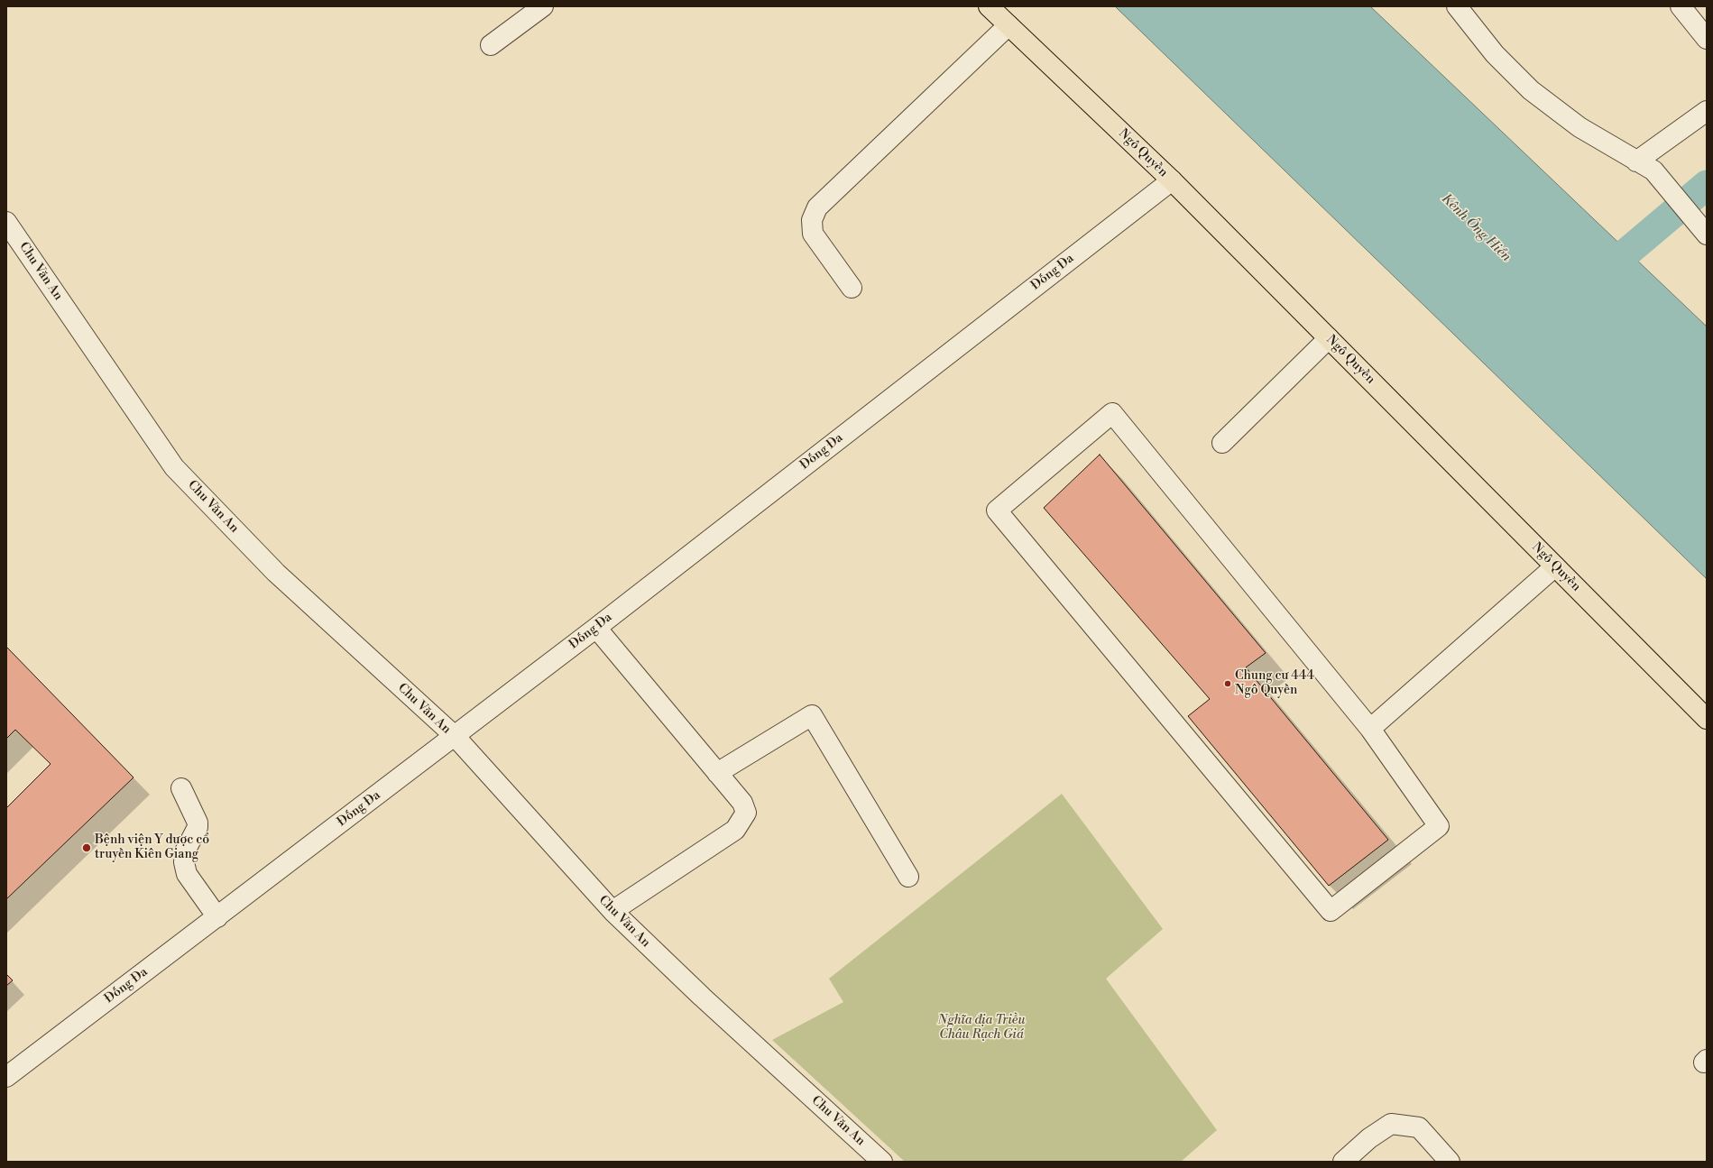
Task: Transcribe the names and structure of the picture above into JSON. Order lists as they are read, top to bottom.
{
  "streets": {
    "main road": ["Ngô Quyền"],
    "street": ["Chu Văn An", "Đống Đa"]
  },
  "crossings": [
    ["Ngô Quyền", "Đống Đa"],
    ["Chu Văn An", "Đống Đa"]
  ],
  "water": ["Kênh Ông Hiển"],
  "parks": ["Nghĩa địa Triều Châu Rạch Giá"],
  "places": ["Chung cư 444 Ngô Quyền", "Bệnh viện Y dược cổ truyền Kiên Giang"]
}
